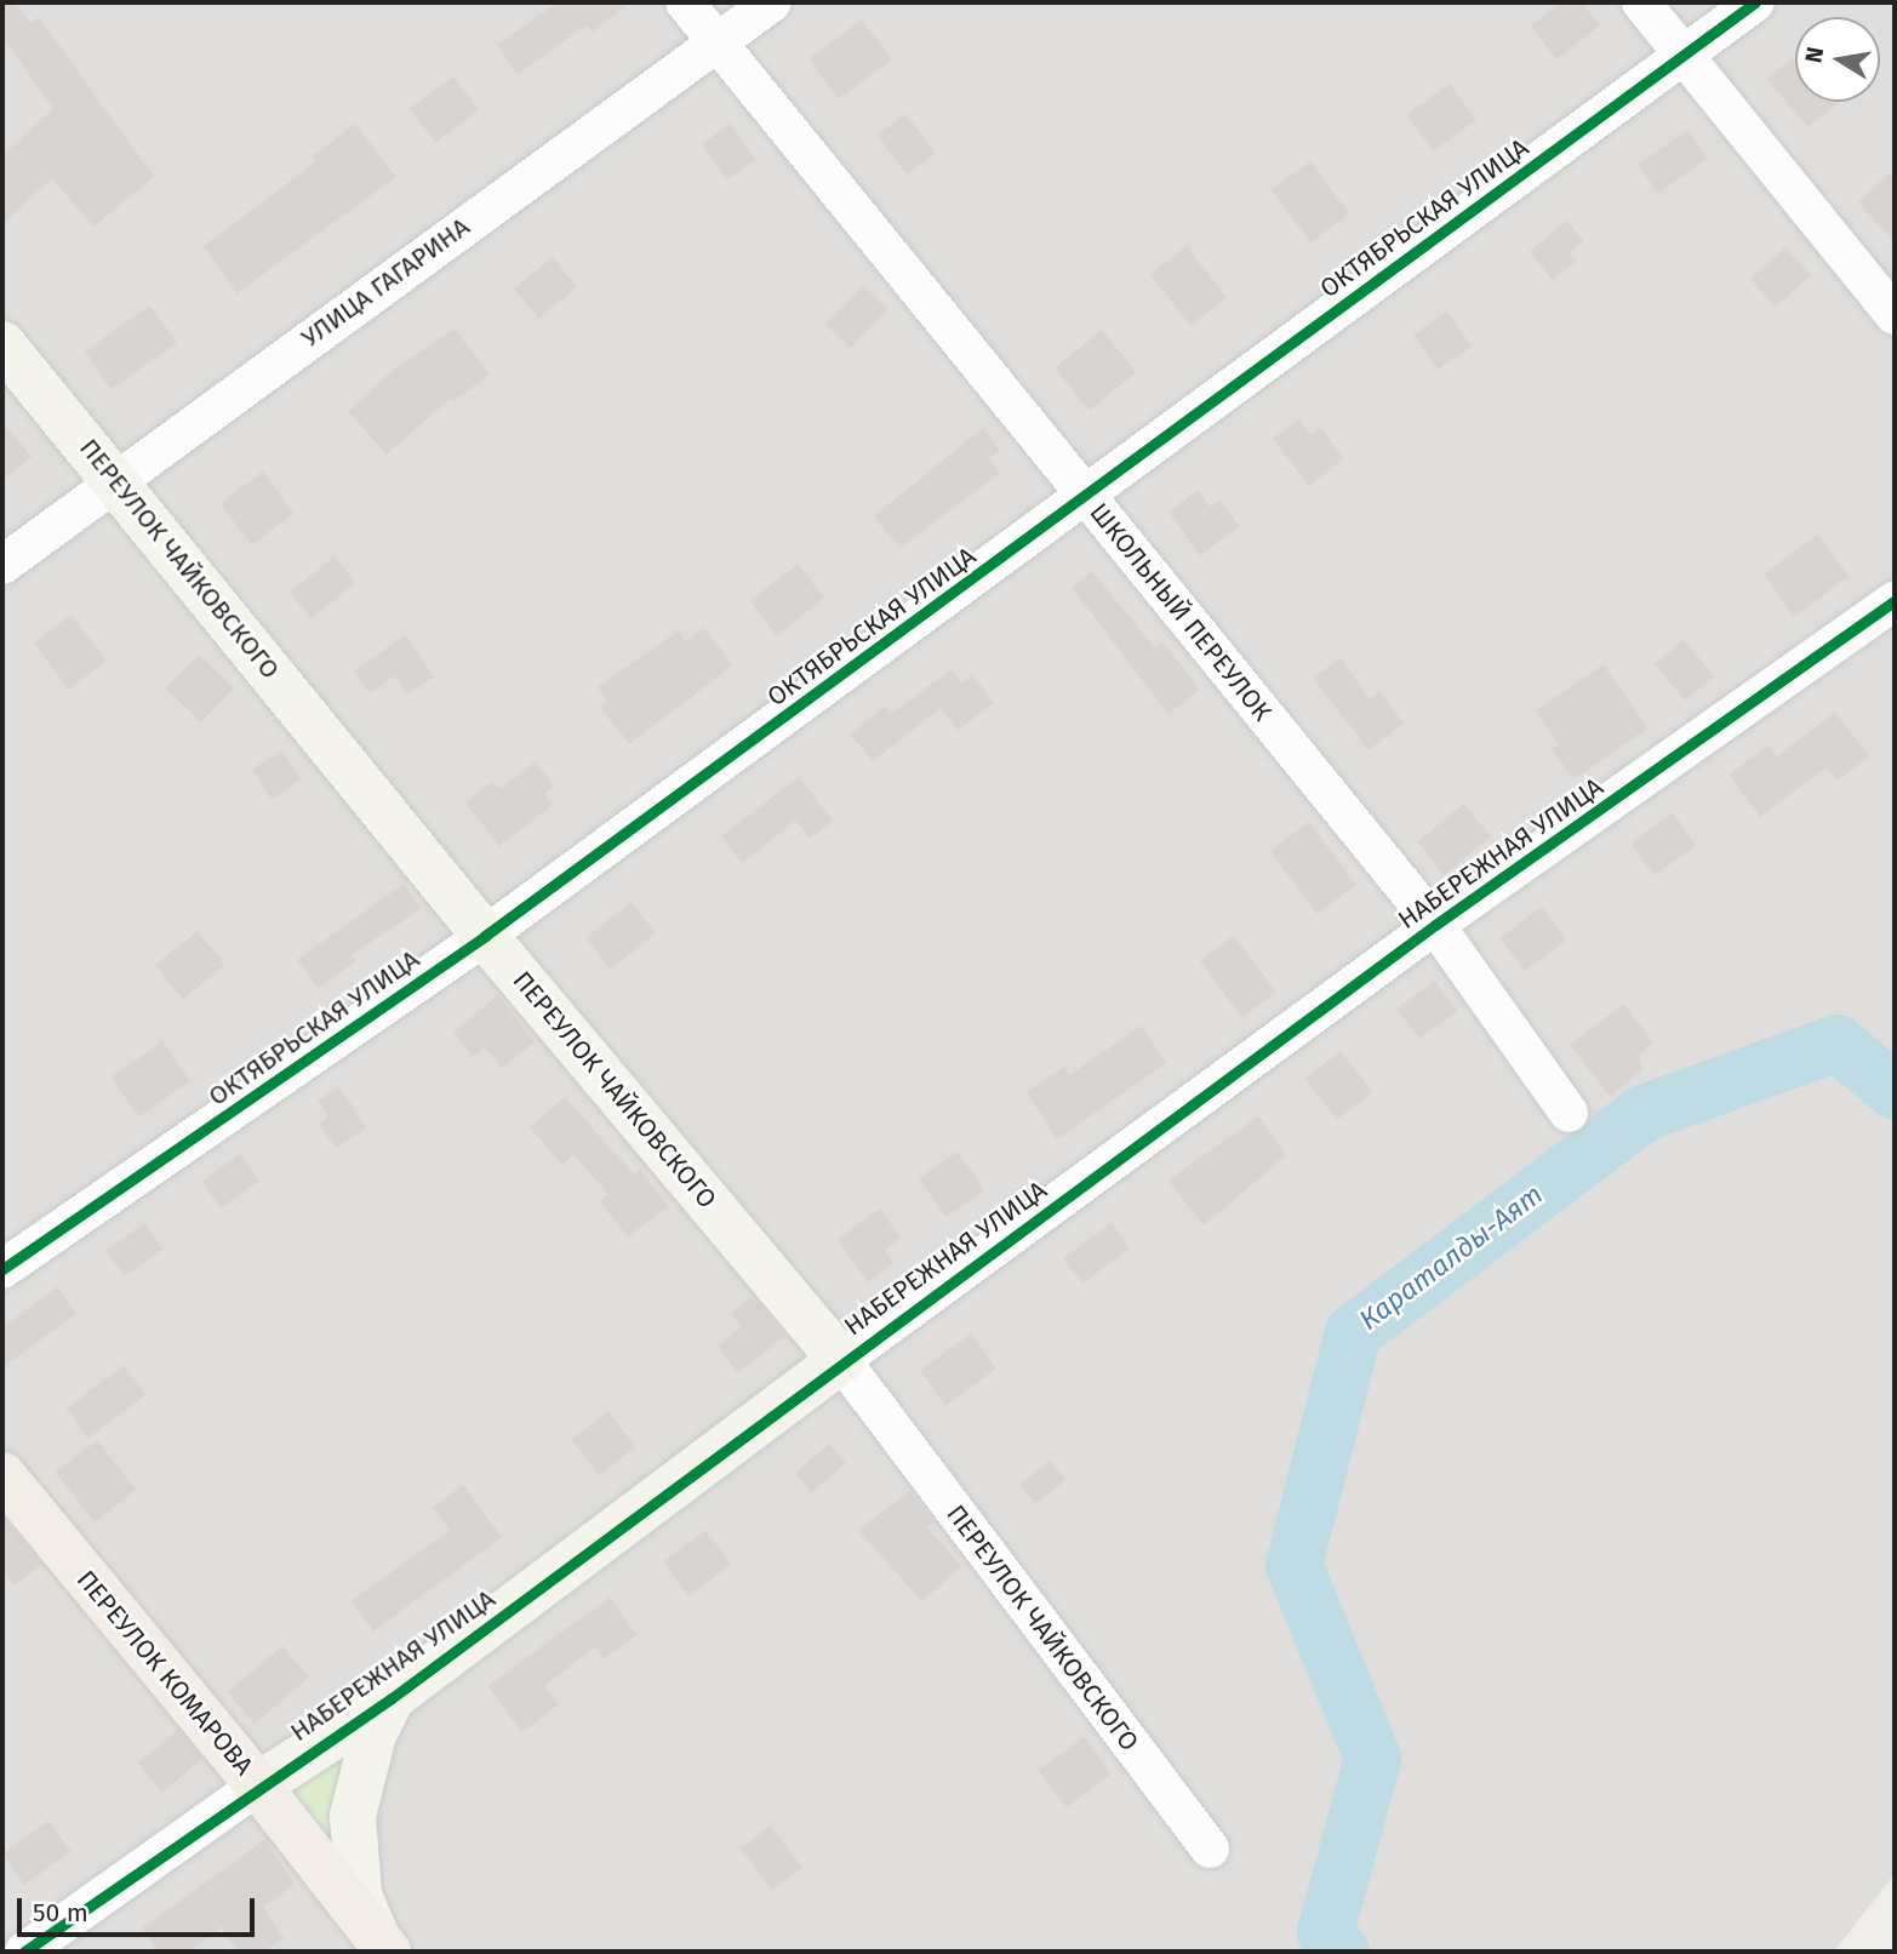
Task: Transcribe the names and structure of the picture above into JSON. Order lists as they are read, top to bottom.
{
  "streets": {
    "main road": ["ПЕРЕУЛОК КОМАРОВА"],
    "street": [
      "ОКТЯБРЬСКАЯ УЛИЦА",
      "УЛИЦА ГАГАРИНА",
      "ПЕРЕУЛОК ЧАЙКОВСКОГО",
      "ШКОЛЬНЫЙ ПЕРЕУЛОК",
      "НАБЕРЕЖНАЯ УЛИЦА"
    ]
  },
  "crossings": [
    ["ОКТЯБРЬСКАЯ УЛИЦА", "ПЕРЕУЛОК ЧАЙКОВСКОГО"],
    ["ОКТЯБРЬСКАЯ УЛИЦА", "ШКОЛЬНЫЙ ПЕРЕУЛОК"],
    ["УЛИЦА ГАГАРИНА", "ПЕРЕУЛОК ЧАЙКОВСКОГО"],
    ["УЛИЦА ГАГАРИНА", "ШКОЛЬНЫЙ ПЕРЕУЛОК"],
    ["ПЕРЕУЛОК ЧАЙКОВСКОГО", "НАБЕРЕЖНАЯ УЛИЦА"],
    ["ШКОЛЬНЫЙ ПЕРЕУЛОК", "НАБЕРЕЖНАЯ УЛИЦА"],
    ["НАБЕРЕЖНАЯ УЛИЦА", "ПЕРЕУЛОК КОМАРОВА"]
  ],
  "water": ["Караталды-Аят"],
  "scale_bar": "50 m",
  "north": "left"
}
